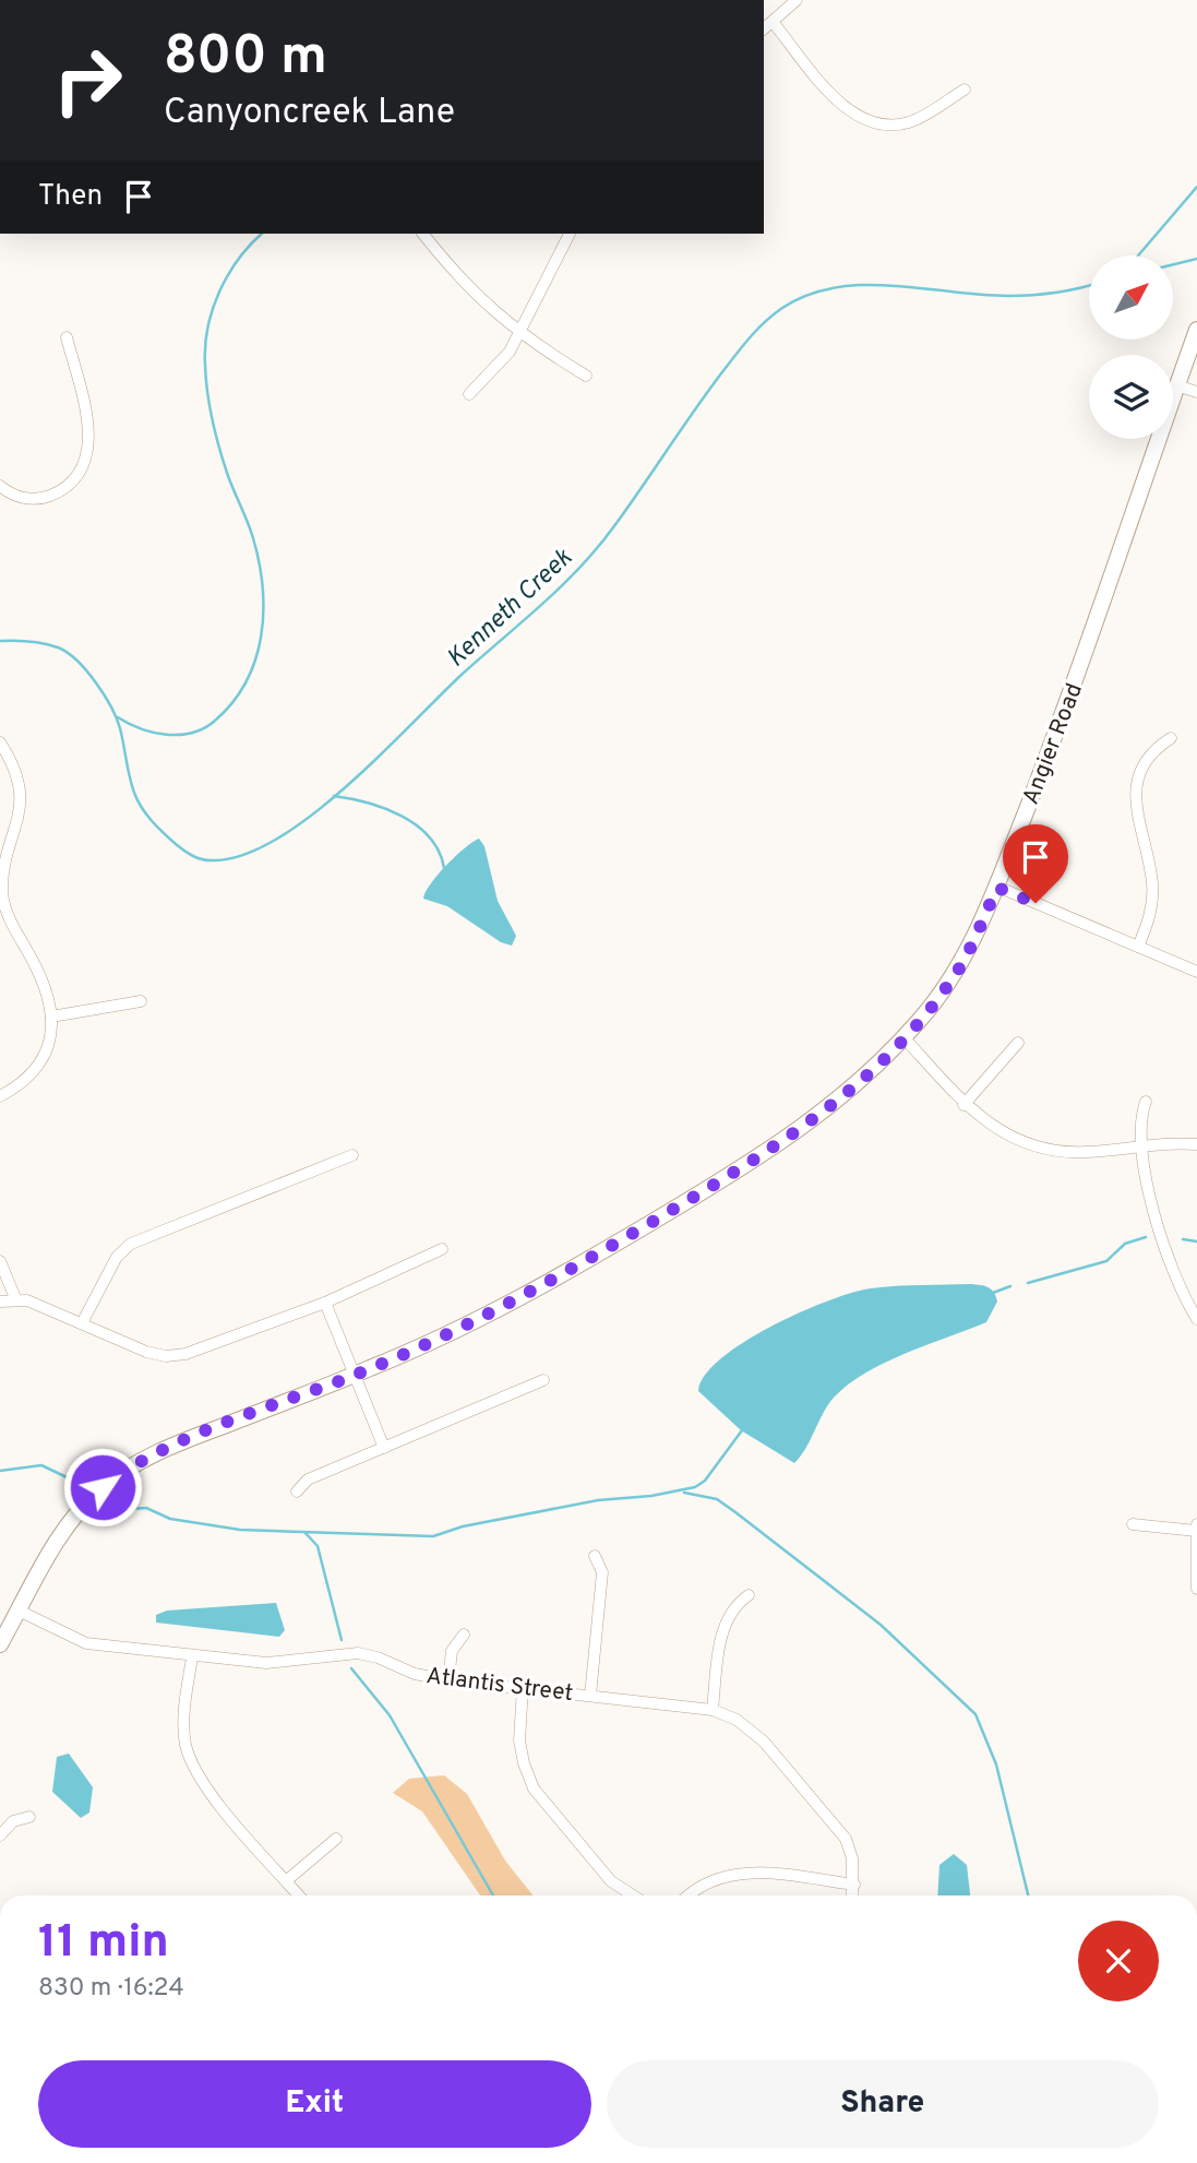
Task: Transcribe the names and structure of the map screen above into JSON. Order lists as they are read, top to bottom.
{
  "streets": {
    "street": ["Angier Road", "Atlantis Street"]
  },
  "crossings": [
    ["Angier Road", "Atlantis Street"]
  ],
  "water": ["Kenneth Creek"],
  "north": "top right",
  "page": {
    "turn": ["800 m", "Canyoncreek Lane"],
    "then": "Then",
    "heading": ["11 min", "830 m · 16:24"],
    "buttons": ["Exit", "Share"]
  }
}
